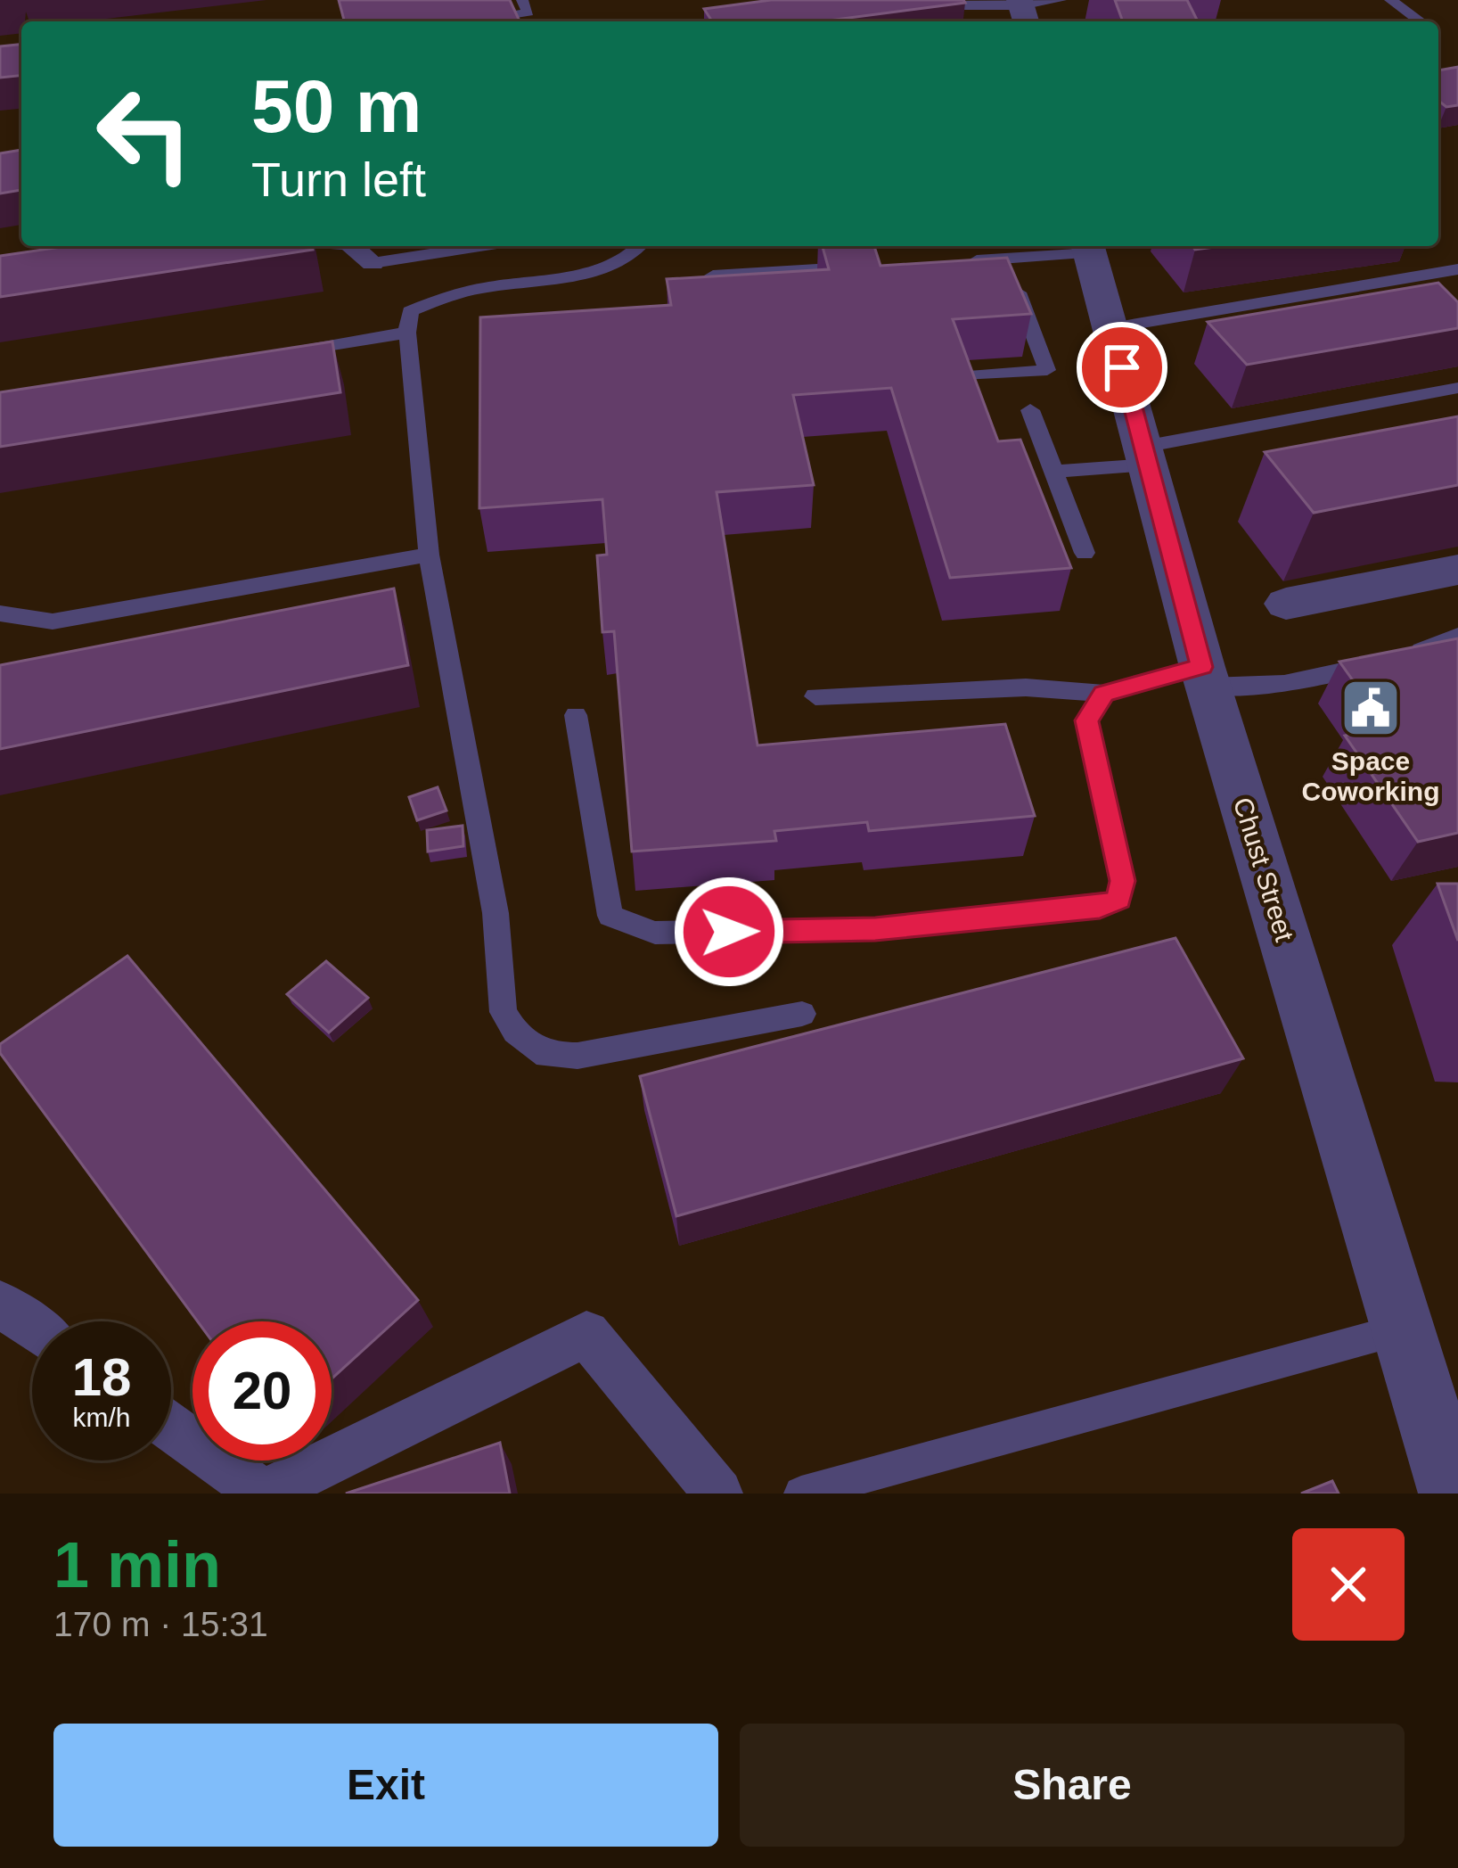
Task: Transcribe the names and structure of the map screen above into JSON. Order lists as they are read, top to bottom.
{
  "streets": {
    "street": ["Chust Street"]
  },
  "places": {
    "public building": ["Space Coworking"]
  },
  "page": {
    "turn": ["50 m", "Turn left"],
    "speed": "18 km/h",
    "limit": "20",
    "heading": ["1 min", "170 m · 15:31"],
    "buttons": ["Exit", "Share"]
  }
}
